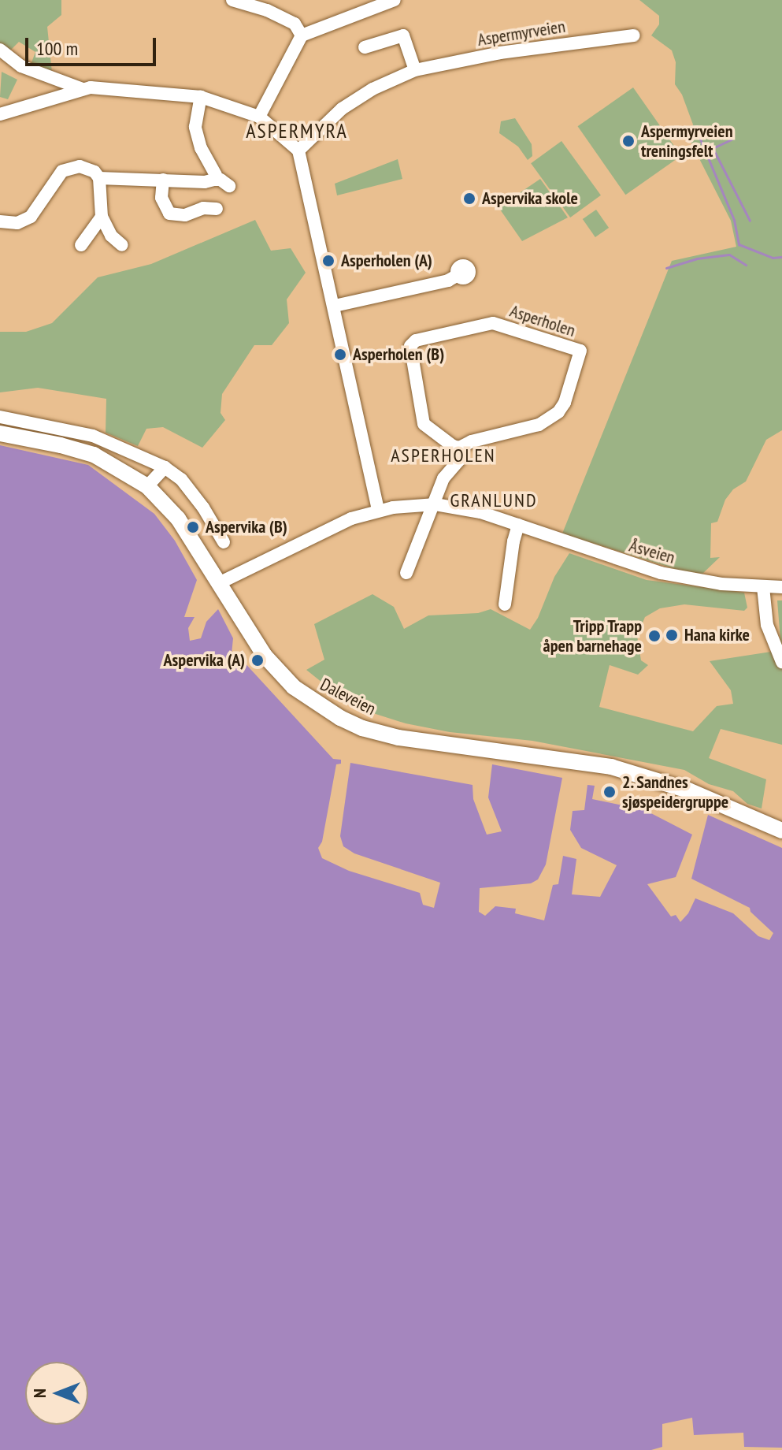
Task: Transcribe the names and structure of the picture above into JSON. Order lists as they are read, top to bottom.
{
  "streets": {
    "main road": ["Daleveien"],
    "street": ["Aspermyrveien", "Asperholen", "Åsveien"]
  },
  "crossings": [
    ["Åsveien", "Daleveien"]
  ],
  "districts": ["ASPERMYRA", "ASPERHOLEN", "GRANLUND"],
  "places": [
    "Aspermyrveien treningsfelt",
    "Aspervika skole",
    "Asperholen (A)",
    "Asperholen (B)",
    "Aspervika (B)",
    "Hana kirke",
    "Tripp Trapp åpen barnehage",
    "Aspervika (A)",
    "2. Sandnes sjøspeidergruppe"
  ],
  "scale_bar": "100 m",
  "north": "left"
}
